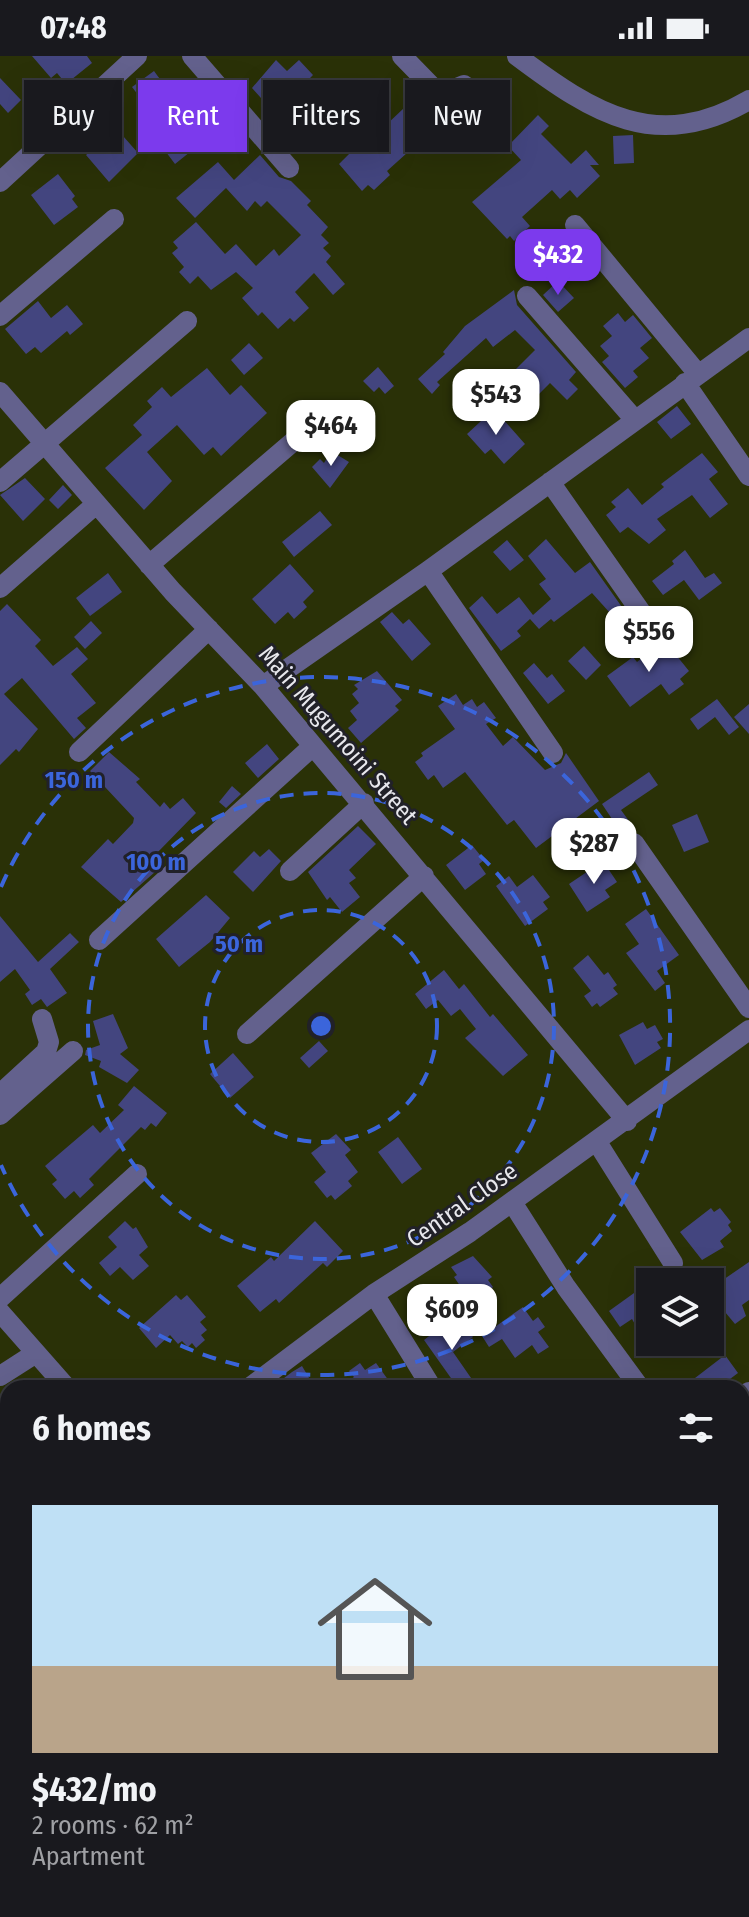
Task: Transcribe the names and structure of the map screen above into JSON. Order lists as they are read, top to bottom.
{
  "streets": {
    "street": ["Main Mugumoini Street", "Central Close"]
  },
  "crossings": [
    ["Main Mugumoini Street", "Central Close"]
  ],
  "page": {
    "status": "07:48",
    "chip": [
      "Buy",
      "Rent",
      "Filters",
      "New"
    ],
    "price": [
      "$432",
      "$543",
      "$464",
      "$556",
      "$287",
      "$609"
    ],
    "heading": "6 homes",
    "list": [
      {
        "name": "$432/mo",
        "note": "2 rooms · 62 m² · Apartment"
      }
    ]
  },
  "rings": ["150 m", "100 m", "50 m"]
}
